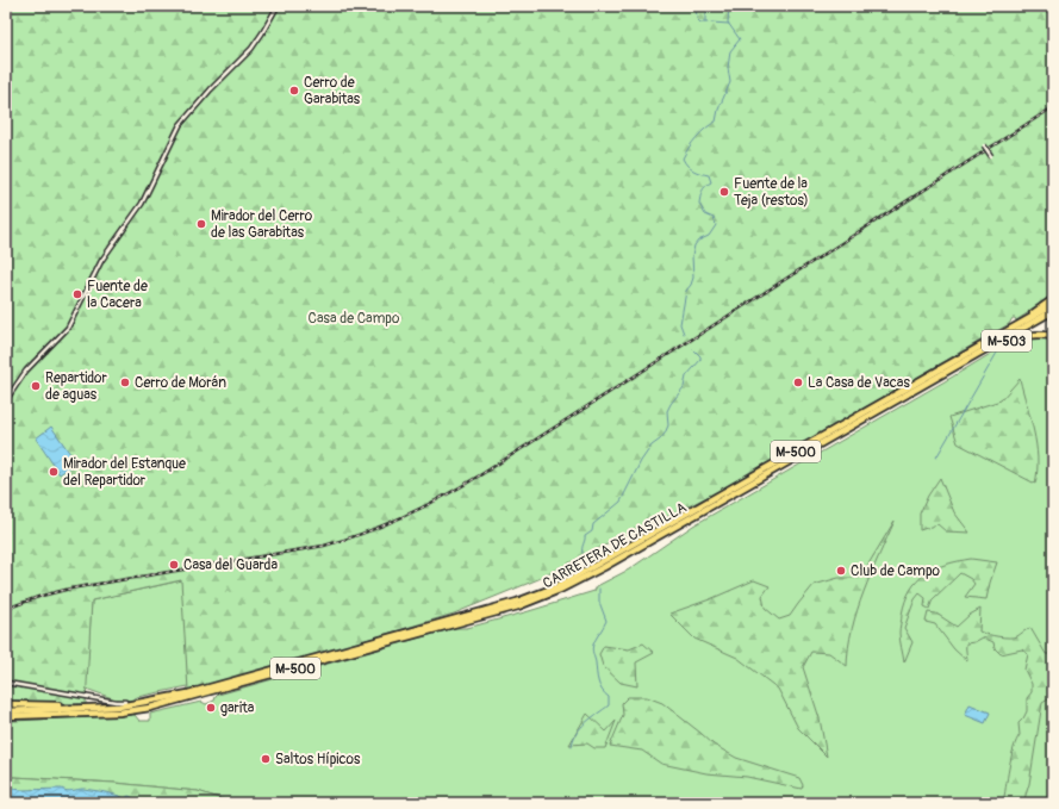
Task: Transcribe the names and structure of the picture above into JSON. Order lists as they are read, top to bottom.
{
  "streets": {
    "highway": ["M-503", "M-500", "CARRETERA DE CASTILLA"]
  },
  "crossings": [
    ["M-503", "CARRETERA DE CASTILLA"],
    ["M-500", "CARRETERA DE CASTILLA"]
  ],
  "parks": ["Casa de Campo"],
  "places": [
    "Cerro de Garabitas",
    "Fuente de la Teja (restos)",
    "Mirador del Cerro de las Garabitas",
    "Fuente de la Cacera",
    "Cerro de Morán",
    "La Casa de Vacas",
    "Repartidor de aguas",
    "Mirador del Estanque del Repartidor",
    "Casa del Guarda",
    "Club de Campo",
    "garita",
    "Saltos Hípicos"
  ]
}
